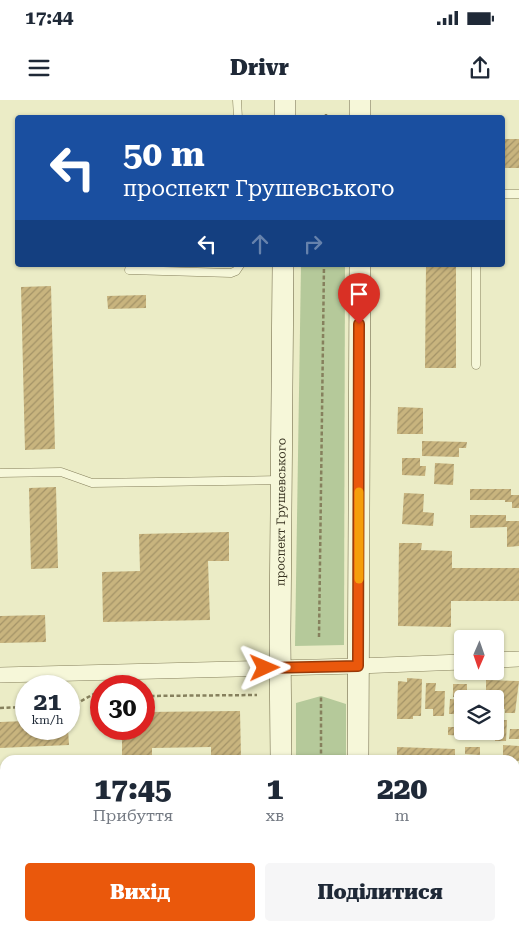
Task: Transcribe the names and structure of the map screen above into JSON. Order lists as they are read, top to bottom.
{
  "streets": {
    "main road": ["проспект Грушевського"]
  },
  "north": "bottom",
  "page": {
    "status": "17:44",
    "header": "Drivr",
    "turn": ["50 m", "проспект Грушевського"],
    "speed": "21 km/h",
    "limit": "30",
    "eta": [
      "17:45",
      "Прибуття",
      "1",
      "хв",
      "220",
      "m"
    ],
    "buttons": ["Вихід", "Поділитися"]
  }
}
